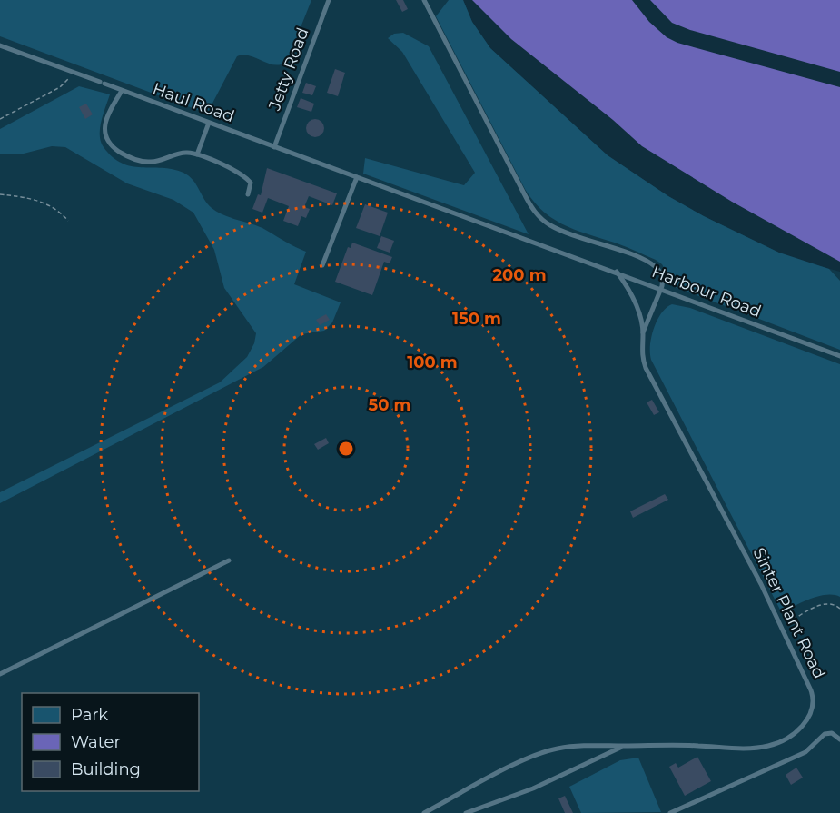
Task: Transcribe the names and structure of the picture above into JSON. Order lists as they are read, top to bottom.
{
  "streets": {
    "lane": [
      "Jetty Road",
      "Haul Road",
      "Harbour Road",
      "Sinter Plant Road"
    ]
  },
  "crossings": [
    ["Jetty Road", "Haul Road"],
    ["Harbour Road", "Sinter Plant Road"]
  ],
  "legend": ["Park", "Water", "Building"],
  "rings": [
    "200 m",
    "150 m",
    "100 m",
    "50 m"
  ]
}
